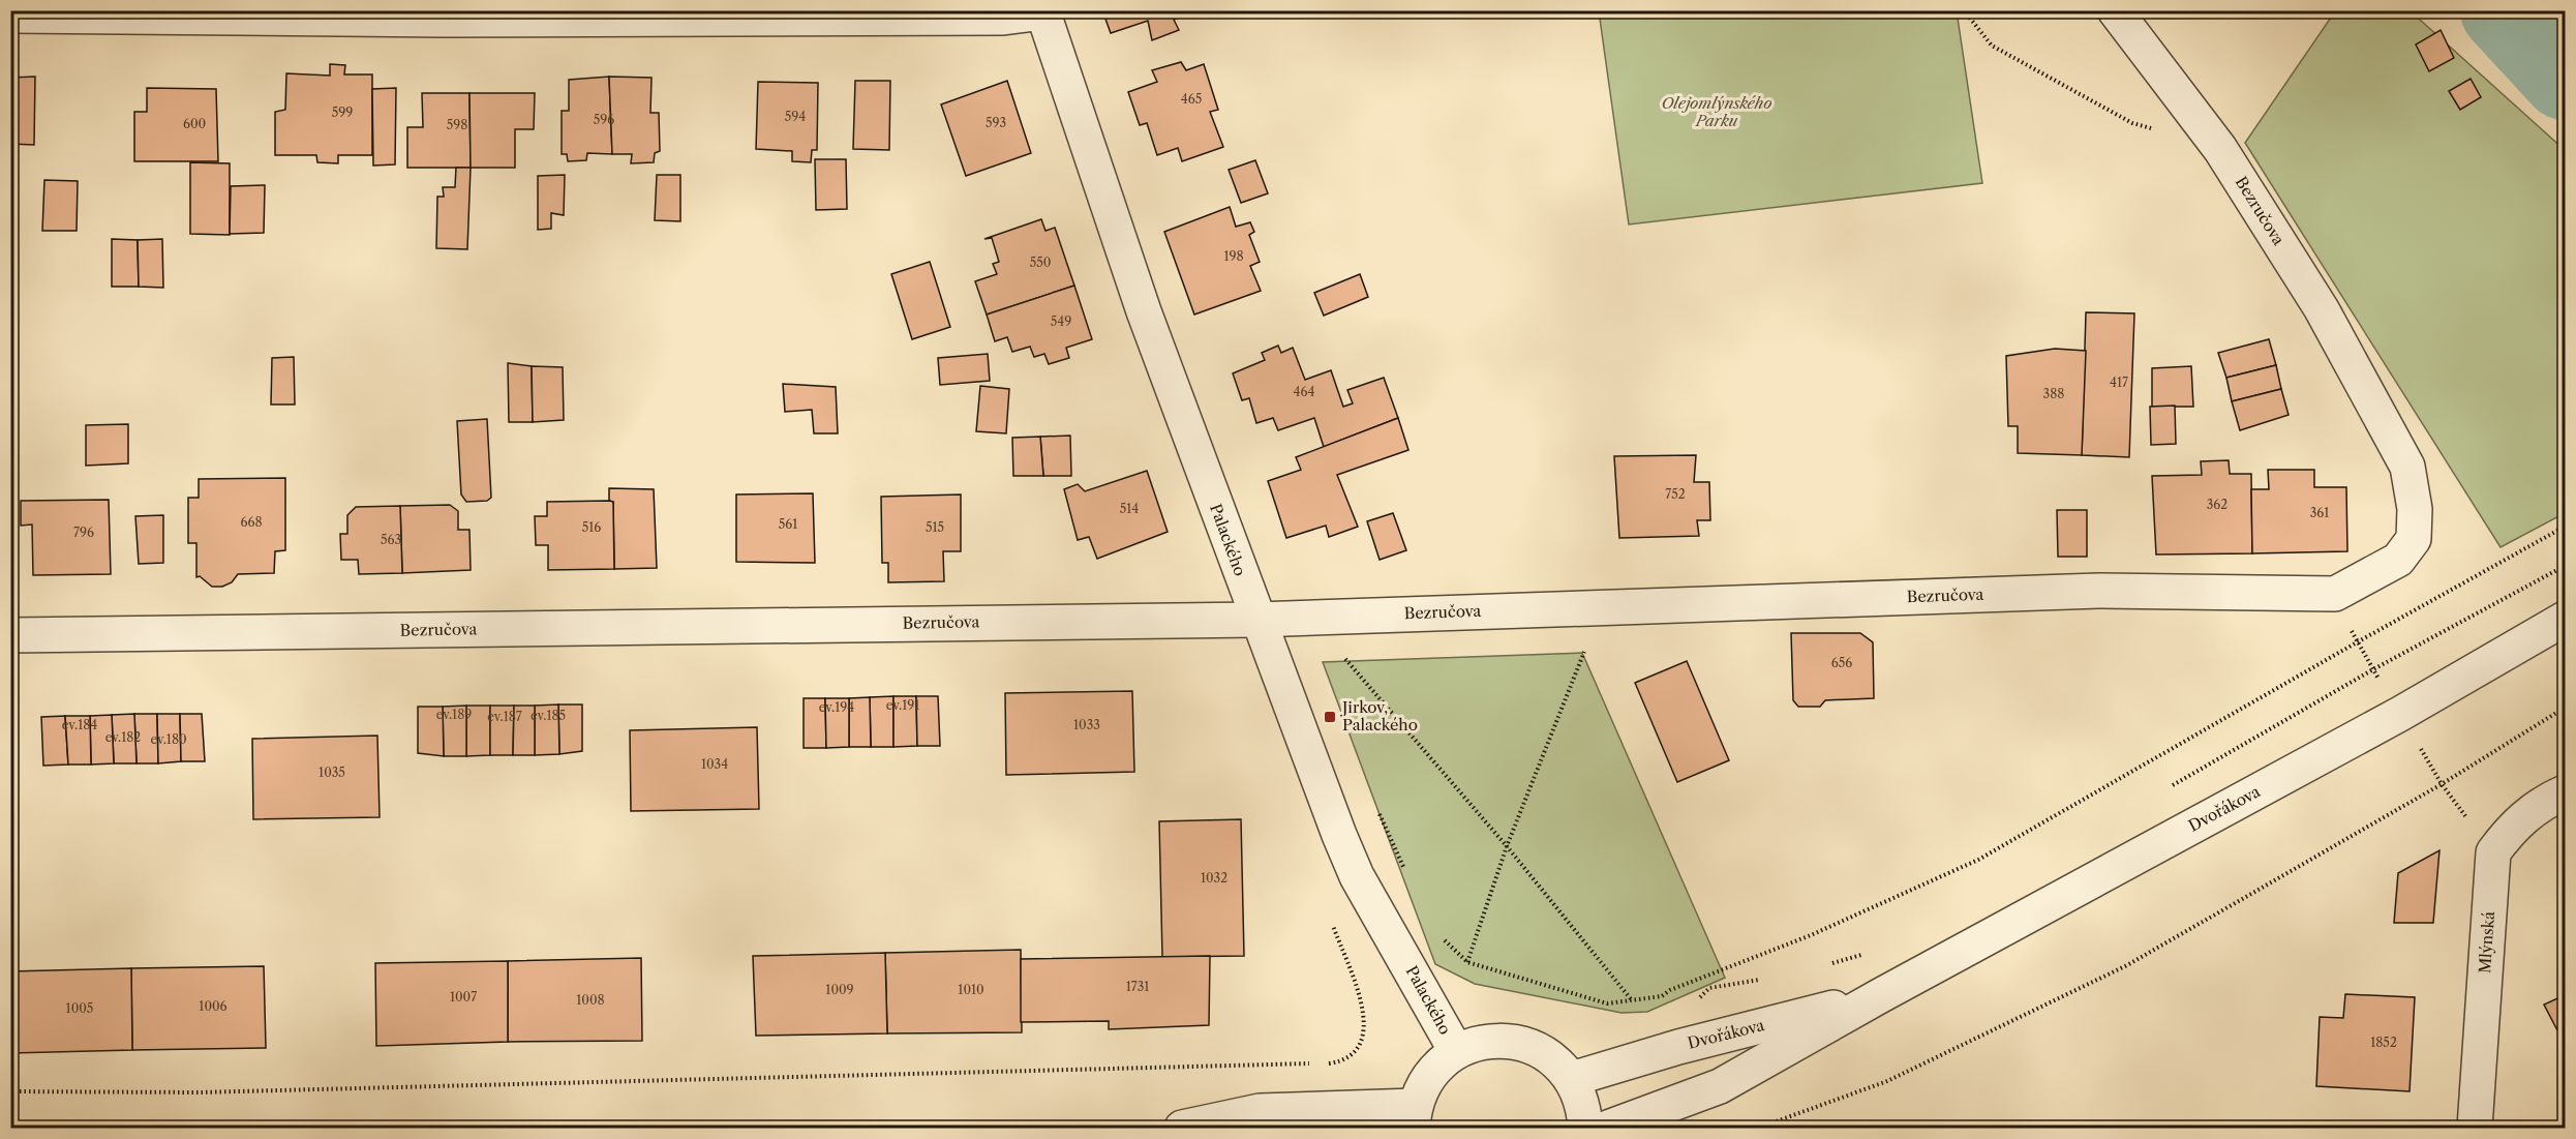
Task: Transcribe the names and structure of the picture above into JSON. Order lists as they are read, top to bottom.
{
  "streets": {
    "street": [
      "Bezručova",
      "Palackého",
      "Dvořákova",
      "Mlýnská"
    ]
  },
  "crossings": [
    ["Bezručova", "Palackého"]
  ],
  "parks": ["Olejomlýnského Parku"],
  "places": {
    "transit": ["Jirkov, Palackého"]
  },
  "house_numbers": [
    "465",
    "599",
    "594",
    "596",
    "593",
    "600",
    "598",
    "198",
    "550",
    "549",
    "417",
    "464",
    "388",
    "752",
    "362",
    "514",
    "361",
    "668",
    "561",
    "516",
    "515",
    "796",
    "563",
    "656",
    "ev.191",
    "ev.194",
    "ev.189",
    "ev.185",
    "ev.187",
    "ev.184",
    "1033",
    "ev.182",
    "ev.180",
    "1034",
    "1035",
    "1032",
    "1731",
    "1009",
    "1010",
    "1007",
    "1008",
    "1006",
    "1005",
    "1852"
  ]
}
